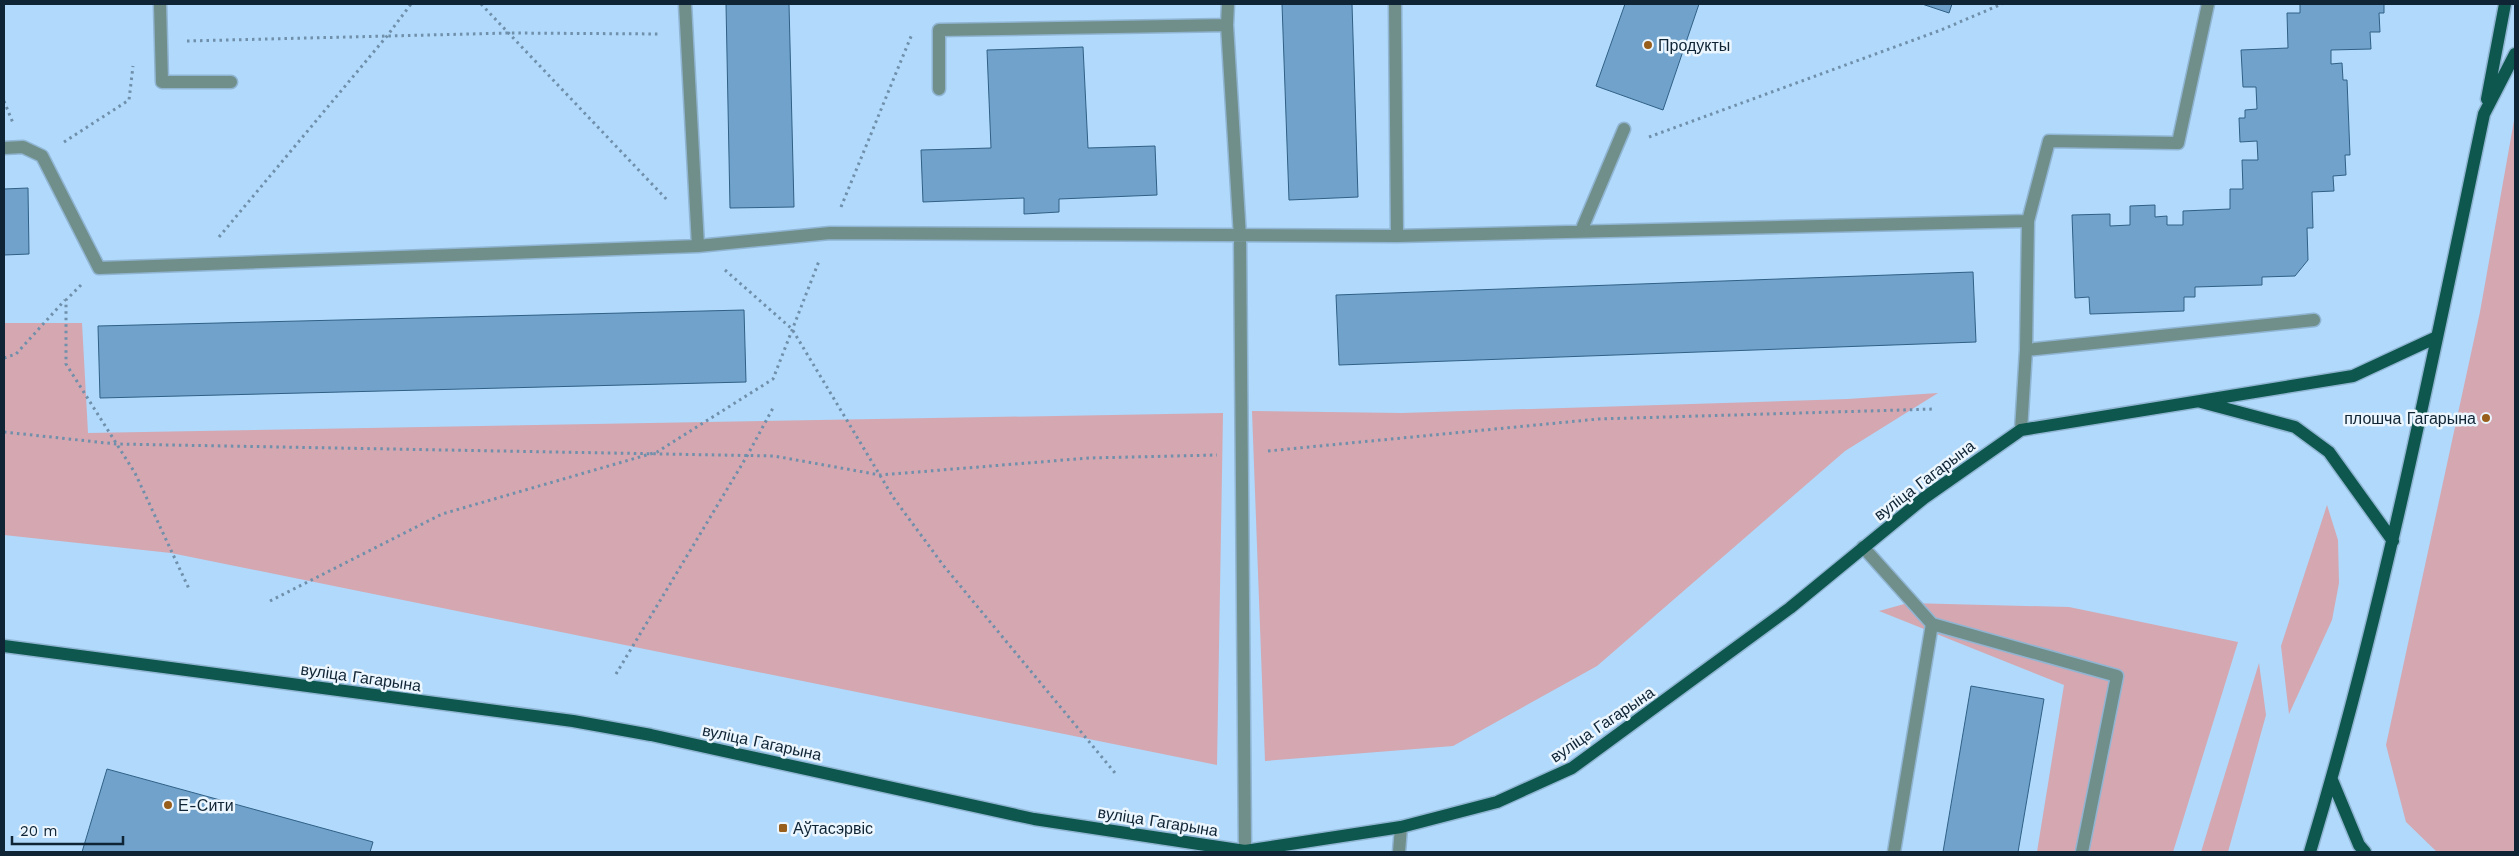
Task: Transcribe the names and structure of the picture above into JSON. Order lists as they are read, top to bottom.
{
  "streets": {
    "main road": ["вуліца Гагарына"]
  },
  "places": {
    "other": ["Продукты", "плошча Гагарына", "Е-Сити"],
    "transit": ["Аўтасэрвіс"]
  },
  "scale_bar": "20 m"
}
